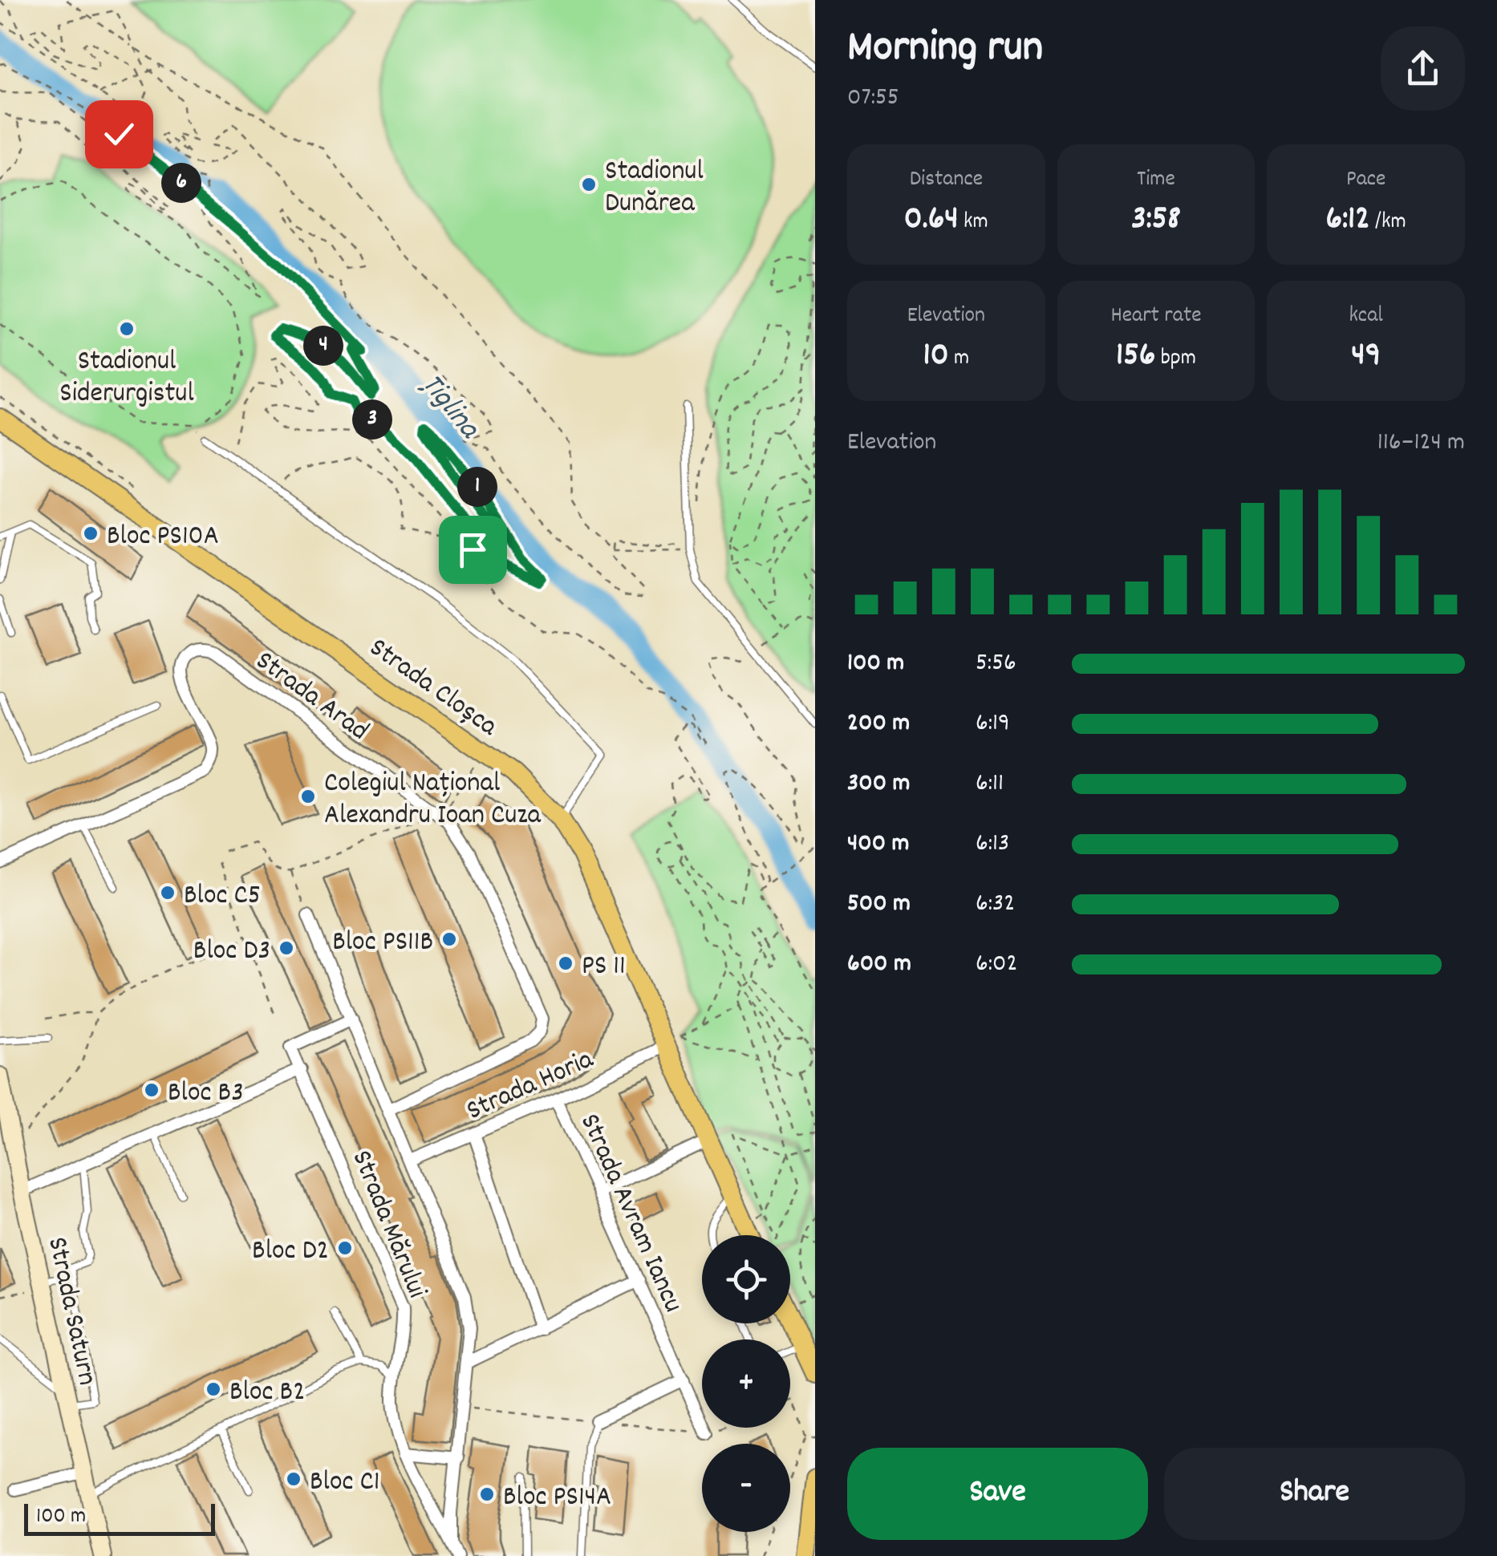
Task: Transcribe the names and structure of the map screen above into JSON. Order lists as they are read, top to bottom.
{
  "streets": {
    "main road": ["Strada Cloșca"],
    "street": [
      "Strada Arad",
      "Strada Horia",
      "Strada Avram Iancu",
      "Strada Mărului",
      "Strada Saturn"
    ]
  },
  "crossings": [
    ["Strada Cloșca", "Strada Horia"],
    ["Strada Horia", "Strada Avram Iancu"]
  ],
  "water": ["Țiglina"],
  "places": [
    "Stadionul Dunărea",
    "Stadionul Siderurgistul",
    "Bloc PS10A",
    "Colegiul Național Alexandru Ioan Cuza",
    "Bloc C5",
    "Bloc PS11B",
    "Bloc D3",
    "PS 11",
    "Bloc B3",
    "Bloc D2",
    "Bloc B2",
    "Bloc C1",
    "Bloc PS14A"
  ],
  "scale_bar": "100 m",
  "page": {
    "heading": ["Morning run", "07:55"],
    "stats": [
      ["Distance", "0.64 km"],
      ["Time", "3:58"],
      ["Pace", "6:12 /km"],
      ["Elevation", "10 m"],
      ["Heart rate", "156 bpm"],
      ["kcal", "49"]
    ],
    "pins": [
      "6",
      "4",
      "3",
      "1"
    ],
    "chart": ["Elevation", "116–124 m"],
    "list": [
      {
        "name": "100 m",
        "note": "5:56"
      },
      {
        "name": "200 m",
        "note": "6:19"
      },
      {
        "name": "300 m",
        "note": "6:11"
      },
      {
        "name": "400 m",
        "note": "6:13"
      },
      {
        "name": "500 m",
        "note": "6:32"
      },
      {
        "name": "600 m",
        "note": "6:02"
      }
    ],
    "map_buttons": ["+", "−"],
    "buttons": ["Save", "Share"],
    "scale": "100 m"
  }
}
